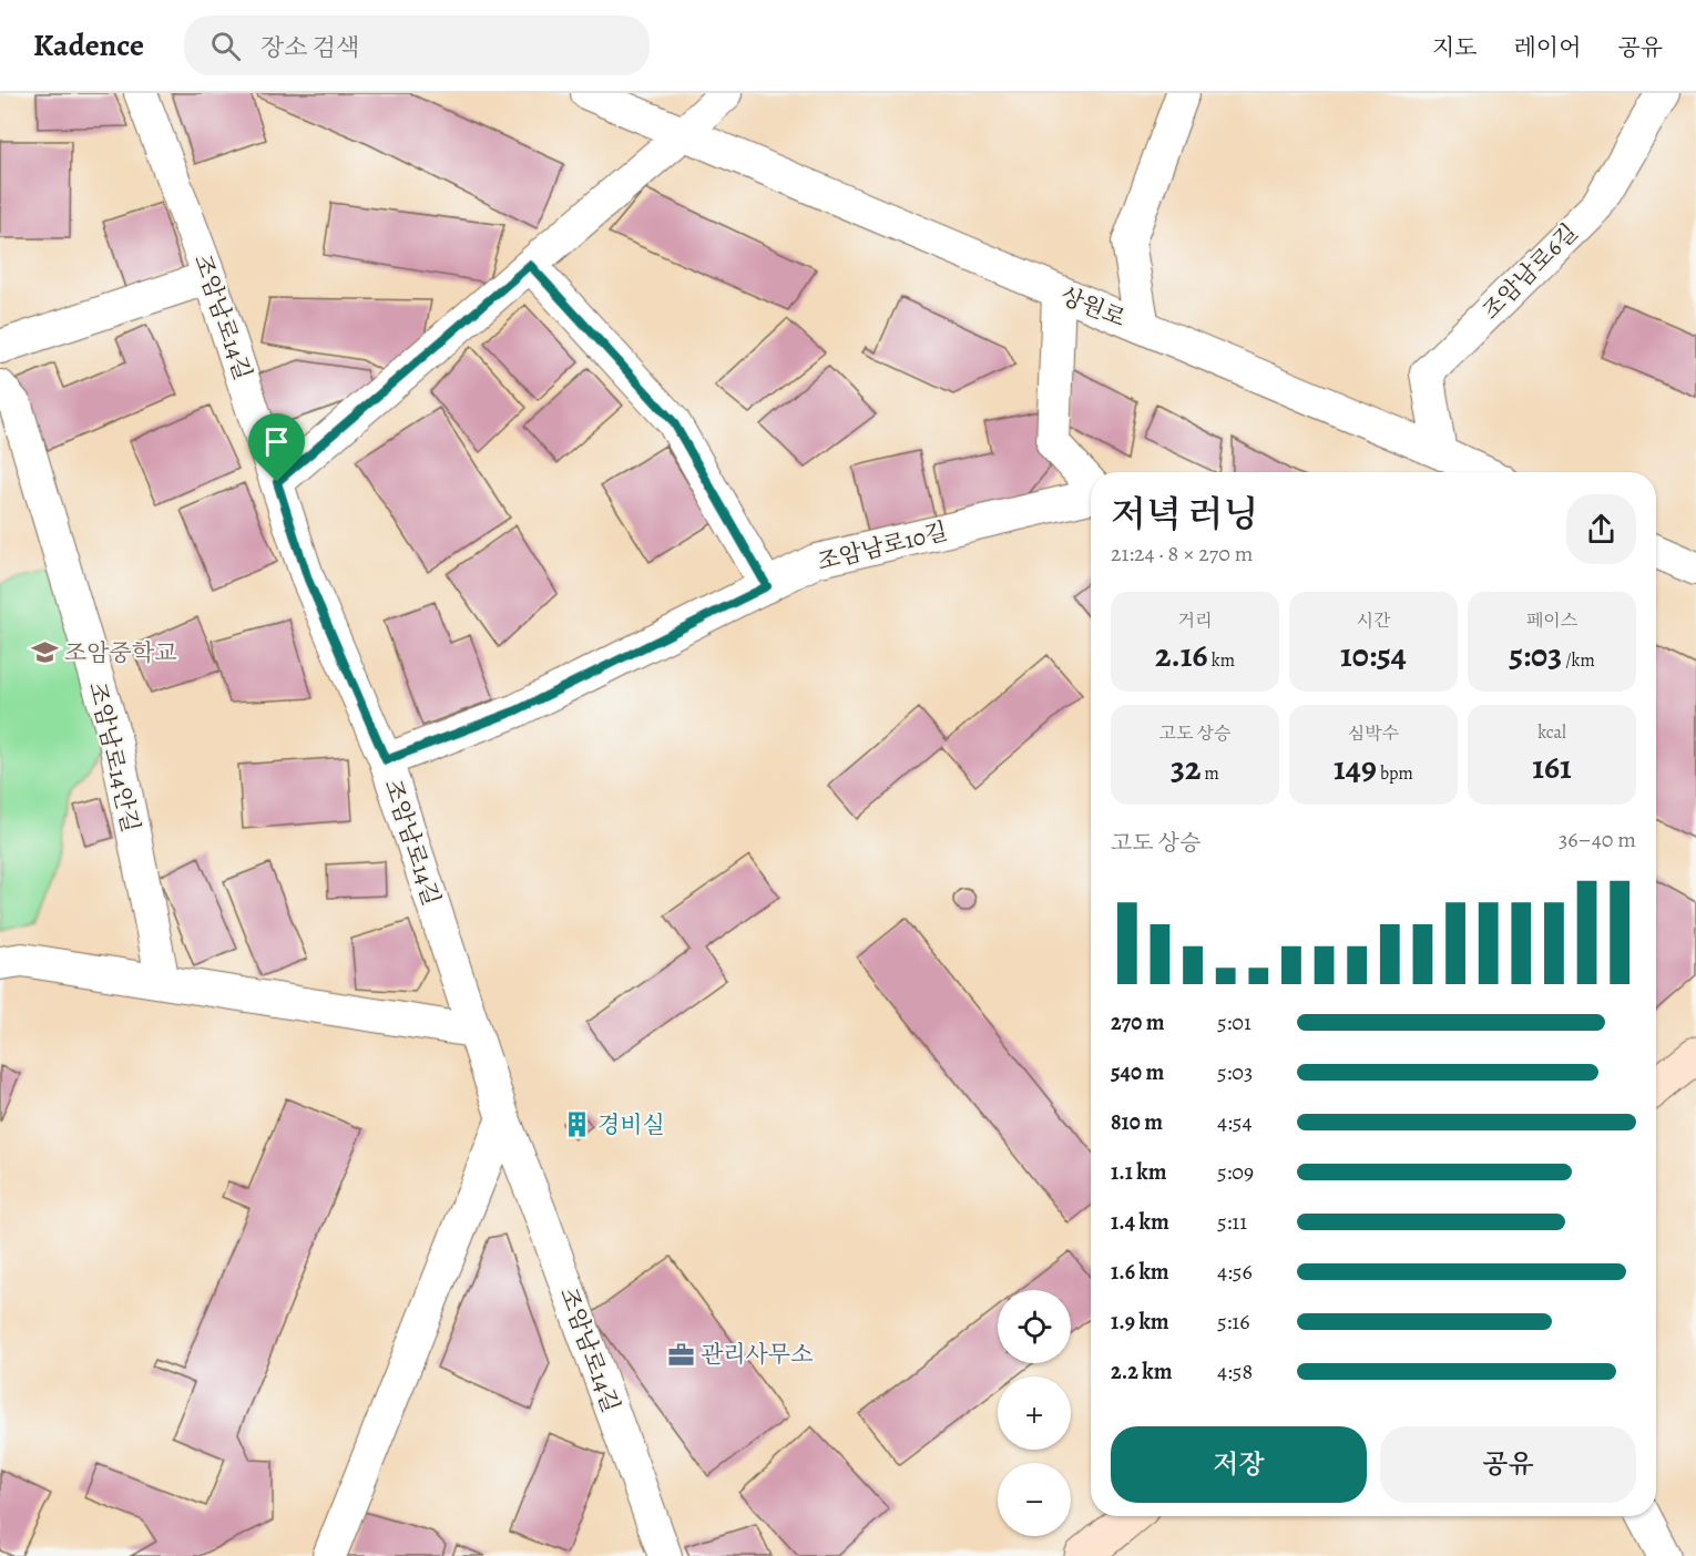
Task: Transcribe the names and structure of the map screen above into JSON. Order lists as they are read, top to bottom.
{
  "streets": {
    "street": [
      "조암남로6길",
      "상원로",
      "조암남로14길",
      "조암남로10길",
      "조암남로14안길"
    ]
  },
  "crossings": [
    ["조암남로6길", "상원로"],
    ["조암남로14길", "조암남로10길"]
  ],
  "places": {
    "school or university": ["조암중학교"],
    "building": ["경비실"],
    "office": ["관리사무소"]
  },
  "page": {
    "header": "Kadence",
    "search": "장소 검색",
    "nav": ["지도", "레이어", "공유"],
    "heading": ["저녁 러닝", "21:24 · 8 × 270 m"],
    "stats": [
      ["거리", "2.16 km"],
      ["시간", "10:54"],
      ["페이스", "5:03 /km"],
      ["고도 상승", "32 m"],
      ["심박수", "149 bpm"],
      ["kcal", "161"]
    ],
    "chart": ["고도 상승", "36–40 m"],
    "list": [
      {
        "name": "270 m",
        "note": "5:01"
      },
      {
        "name": "540 m",
        "note": "5:03"
      },
      {
        "name": "810 m",
        "note": "4:54"
      },
      {
        "name": "1.1 km",
        "note": "5:09"
      },
      {
        "name": "1.4 km",
        "note": "5:11"
      },
      {
        "name": "1.6 km",
        "note": "4:56"
      },
      {
        "name": "1.9 km",
        "note": "5:16"
      },
      {
        "name": "2.2 km",
        "note": "4:58"
      }
    ],
    "map_buttons": ["+", "−"],
    "buttons": ["저장", "공유"]
  }
}
